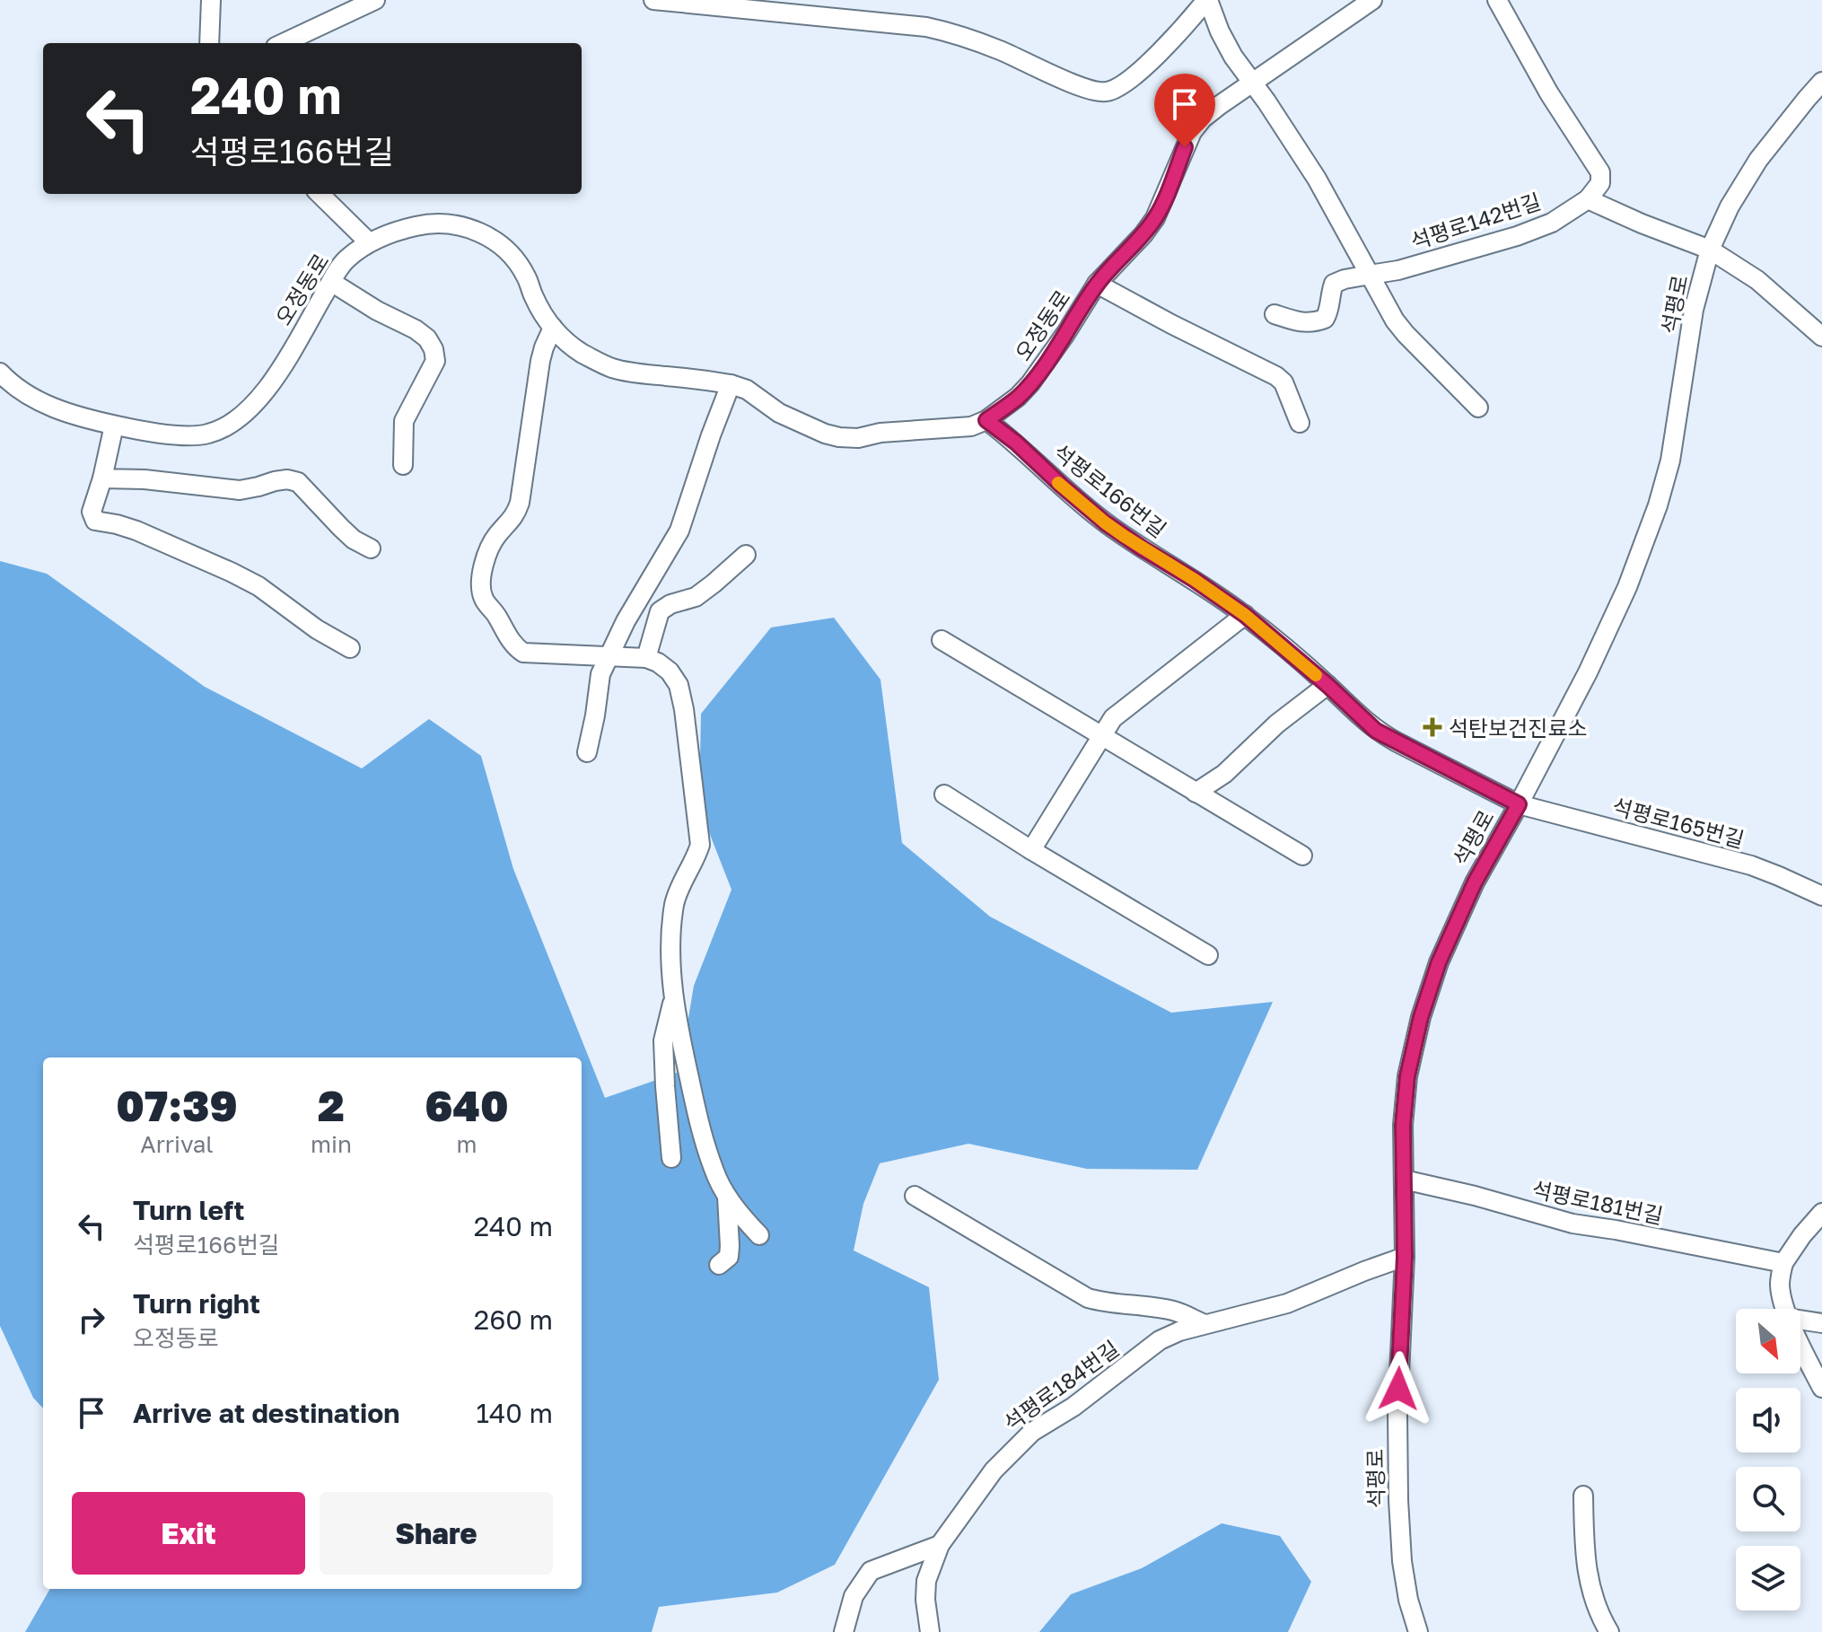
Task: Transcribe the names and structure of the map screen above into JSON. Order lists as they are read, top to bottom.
{
  "streets": {
    "street": [
      "석평로142번길",
      "오정동로",
      "석평로",
      "석평로166번길",
      "석평로165번길",
      "석평로181번길",
      "석평로184번길"
    ]
  },
  "crossings": [
    ["오정동로", "석평로166번길"],
    ["석평로", "석평로166번길"],
    ["석평로", "석평로165번길"],
    ["석평로", "석평로181번길"],
    ["석평로", "석평로184번길"],
    ["석평로166번길", "석평로165번길"]
  ],
  "places": {
    "health": ["석탄보건진료소"]
  },
  "north": "bottom right",
  "page": {
    "turn": ["240 m", "석평로166번길"],
    "eta": [
      "07:39",
      "Arrival",
      "2",
      "min",
      "640",
      "m"
    ],
    "list": [
      {
        "name": "Turn left",
        "note": "석평로166번길",
        "value": "240 m"
      },
      {
        "name": "Turn right",
        "note": "오정동로",
        "value": "260 m"
      },
      {
        "name": "Arrive at destination",
        "value": "140 m"
      }
    ],
    "buttons": ["Exit", "Share"]
  }
}
